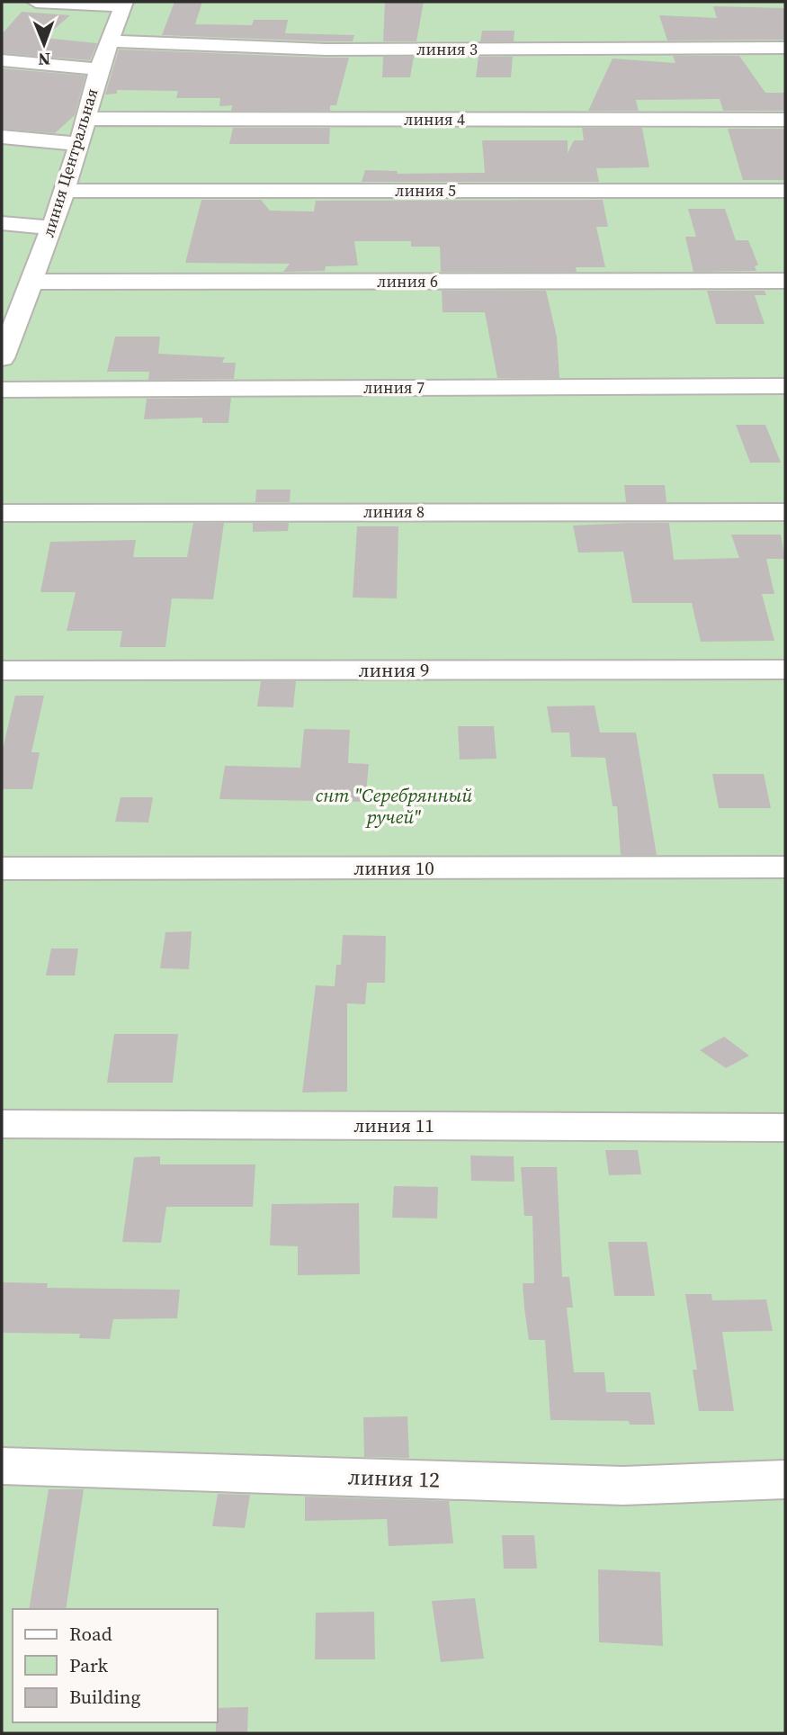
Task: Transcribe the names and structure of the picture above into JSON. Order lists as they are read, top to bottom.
{
  "streets": {
    "street": [
      "линия 3",
      "линия 4",
      "линия Центральная",
      "линия 5",
      "линия 6",
      "линия 7",
      "линия 8",
      "линия 9",
      "линия 10",
      "линия 11",
      "линия 12"
    ]
  },
  "crossings": [
    ["линия 3", "линия Центральная"],
    ["линия 4", "линия Центральная"],
    ["линия Центральная", "линия 5"],
    ["линия Центральная", "линия 6"]
  ],
  "parks": ["снт \"Серебрянный ручей\""],
  "legend": ["Road", "Park", "Building"],
  "north": "bottom"
}
